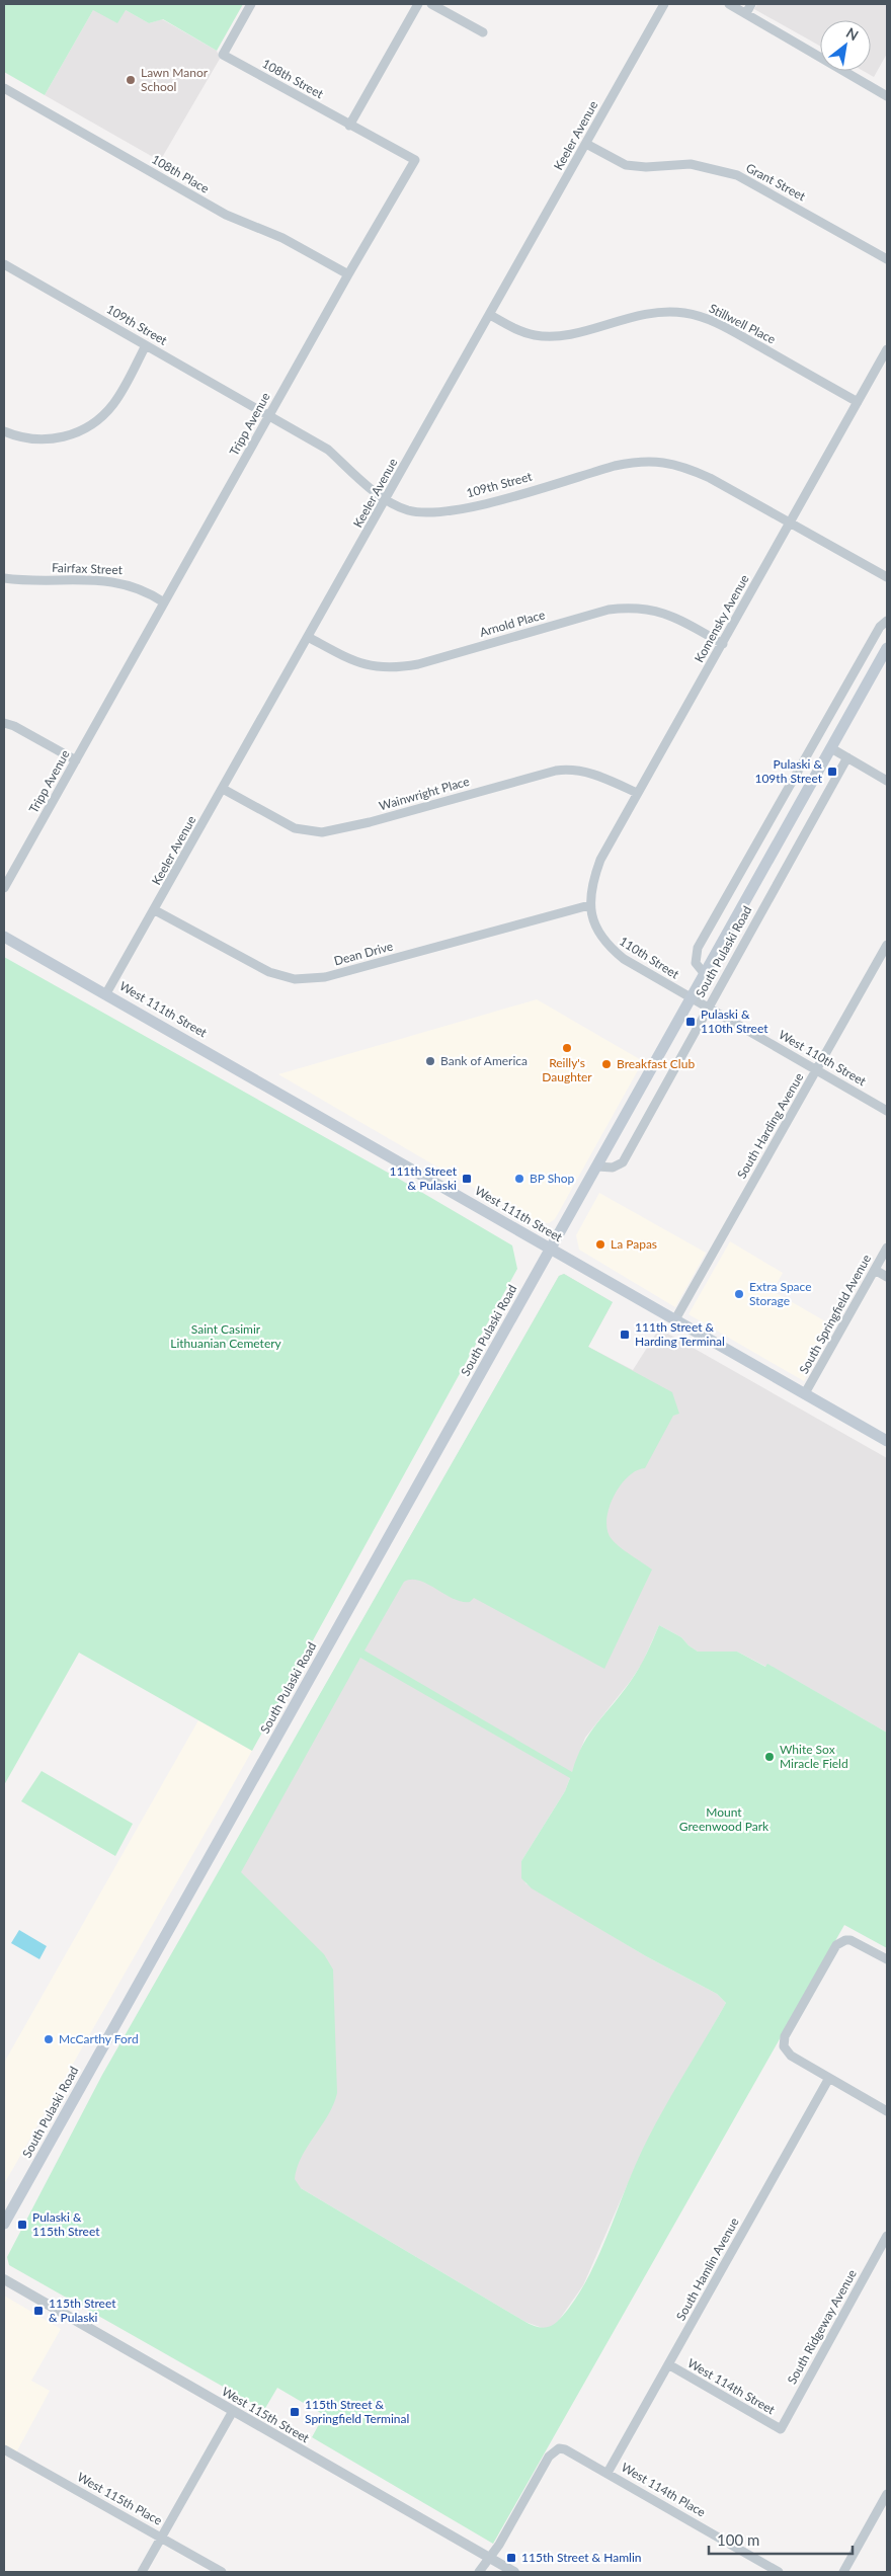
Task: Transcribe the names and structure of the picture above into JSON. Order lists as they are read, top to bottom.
{
  "streets": {
    "main road": ["South Pulaski Road", "West 111th Street"],
    "street": [
      "108th Street",
      "Keeler Avenue",
      "108th Place",
      "Grant Street",
      "Stillwell Place",
      "109th Street",
      "Tripp Avenue",
      "Fairfax Street",
      "Komensky Avenue",
      "Arnold Place",
      "Wainwright Place",
      "Dean Drive",
      "110th Street",
      "West 110th Street",
      "South Harding Avenue",
      "South Springfield Avenue",
      "South Hamlin Avenue",
      "South Ridgeway Avenue",
      "West 114th Street",
      "West 115th Street",
      "West 114th Place",
      "West 115th Place"
    ]
  },
  "crossings": [
    ["108th Street", "Tripp Avenue"],
    ["Keeler Avenue", "Grant Street"],
    ["Keeler Avenue", "Stillwell Place"],
    ["Keeler Avenue", "109th Street"],
    ["Keeler Avenue", "Arnold Place"],
    ["Keeler Avenue", "Wainwright Place"],
    ["Keeler Avenue", "Dean Drive"],
    ["Keeler Avenue", "West 111th Street"],
    ["108th Place", "Tripp Avenue"],
    ["Stillwell Place", "Komensky Avenue"],
    ["109th Street", "Tripp Avenue"],
    ["109th Street", "Komensky Avenue"],
    ["Tripp Avenue", "Fairfax Street"],
    ["Komensky Avenue", "Arnold Place"],
    ["Komensky Avenue", "Wainwright Place"],
    ["Komensky Avenue", "Dean Drive"],
    ["Komensky Avenue", "110th Street"],
    ["South Pulaski Road", "110th Street"],
    ["South Pulaski Road", "West 111th Street"],
    ["South Pulaski Road", "West 110th Street"],
    ["Dean Drive", "110th Street"],
    ["110th Street", "West 110th Street"],
    ["West 111th Street", "South Harding Avenue"],
    ["West 111th Street", "South Springfield Avenue"],
    ["West 110th Street", "South Harding Avenue"],
    ["South Hamlin Avenue", "West 114th Street"],
    ["South Hamlin Avenue", "West 114th Place"],
    ["South Ridgeway Avenue", "West 114th Street"],
    ["West 115th Street", "West 114th Place"]
  ],
  "parks": ["Saint Casimir Lithuanian Cemetery", "Mount Greenwood Park"],
  "places": {
    "other": [
      "Lawn Manor School",
      "Reilly's Daughter",
      "Bank of America",
      "Breakfast Club",
      "BP Shop",
      "La Papas",
      "Extra Space Storage",
      "White Sox Miracle Field",
      "McCarthy Ford"
    ],
    "transit": [
      "Pulaski & 109th Street",
      "Pulaski & 110th Street",
      "111th Street & Pulaski",
      "111th Street & Harding Terminal",
      "Pulaski & 115th Street",
      "115th Street & Pulaski",
      "115th Street & Springfield Terminal",
      "115th Street & Hamlin"
    ]
  },
  "scale_bar": "100 m",
  "north": "top right"
}
